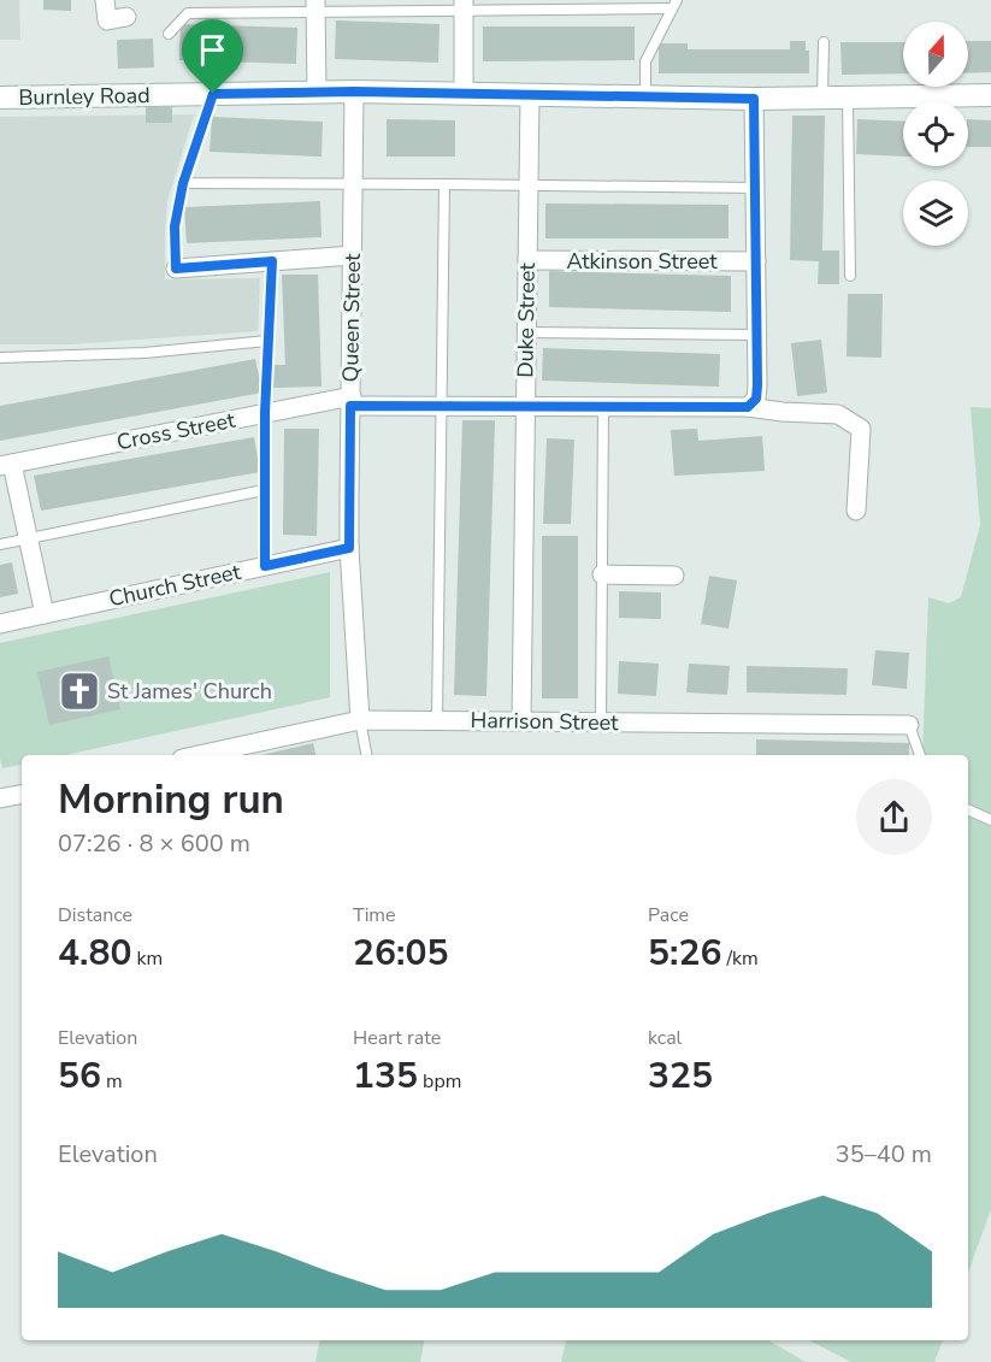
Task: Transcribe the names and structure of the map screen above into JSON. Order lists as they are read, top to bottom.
{
  "streets": {
    "street": [
      "Burnley Road",
      "Atkinson Street",
      "Queen Street",
      "Duke Street",
      "Cross Street",
      "Church Street",
      "Harrison Street"
    ]
  },
  "crossings": [
    ["Burnley Road", "Queen Street"],
    ["Burnley Road", "Duke Street"],
    ["Atkinson Street", "Duke Street"],
    ["Queen Street", "Cross Street"],
    ["Queen Street", "Church Street"],
    ["Queen Street", "Harrison Street"],
    ["Duke Street", "Cross Street"],
    ["Duke Street", "Harrison Street"]
  ],
  "places": {
    "church": ["St James' Church"]
  },
  "north": "top",
  "page": {
    "heading": ["Morning run", "07:26 · 8 × 600 m"],
    "stats": [
      ["Distance", "4.80 km"],
      ["Time", "26:05"],
      ["Pace", "5:26 /km"],
      ["Elevation", "56 m"],
      ["Heart rate", "135 bpm"],
      ["kcal", "325"]
    ],
    "chart": ["Elevation", "35–40 m"]
  }
}
